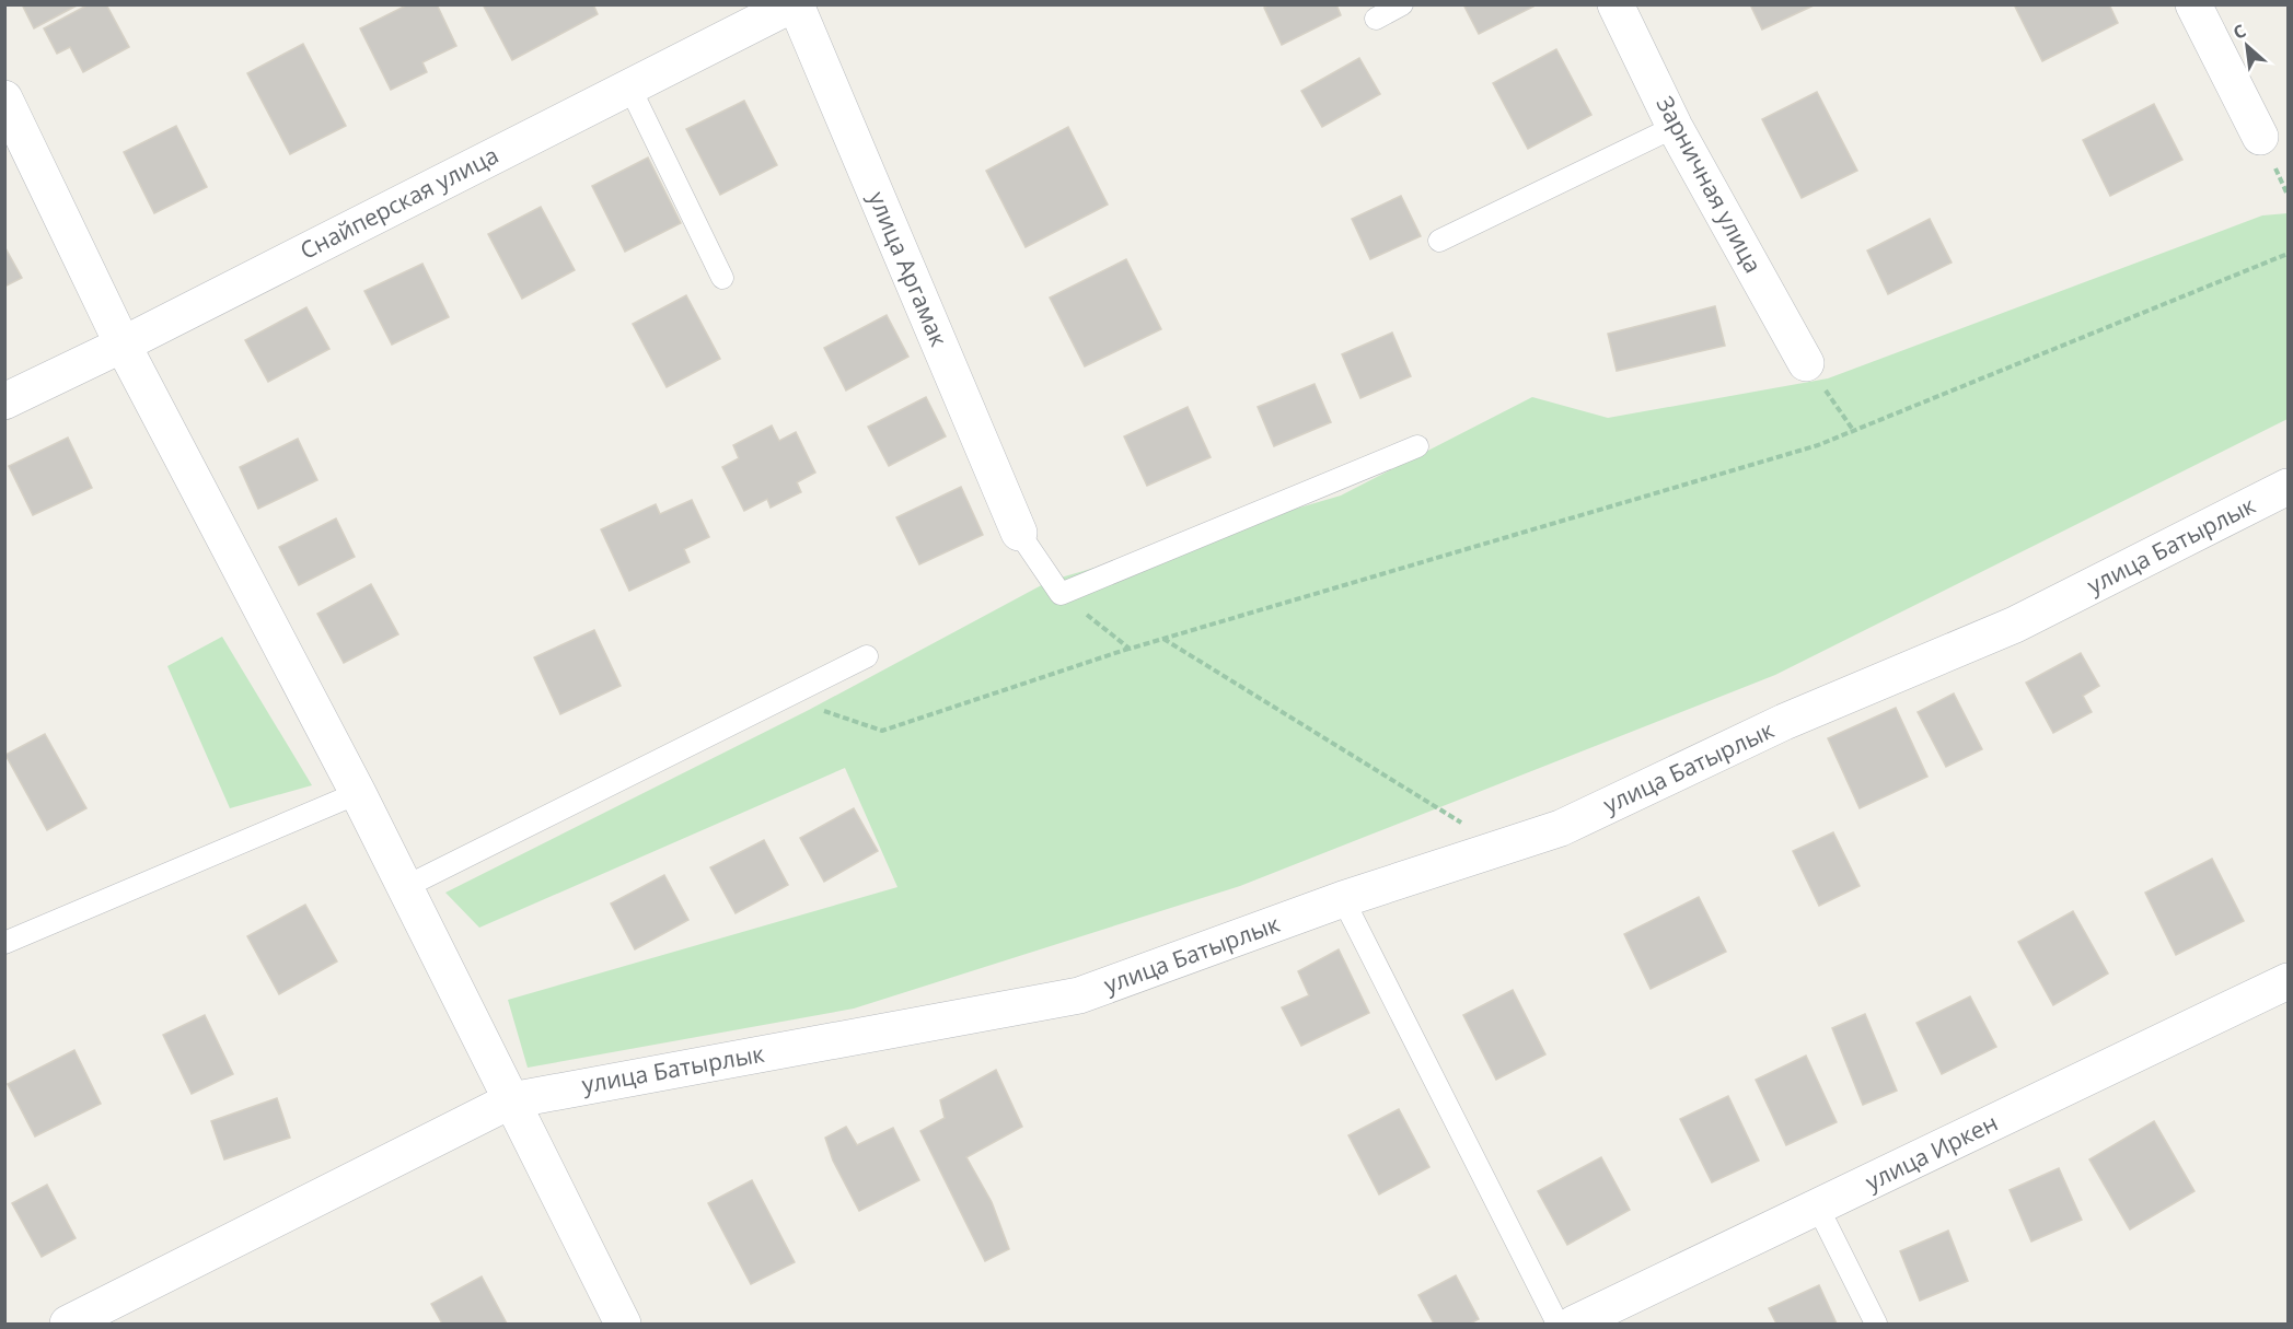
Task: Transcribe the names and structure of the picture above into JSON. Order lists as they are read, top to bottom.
{
  "streets": {
    "street": [
      "Зарничная улица",
      "Снайперская улица",
      "улица Аргамак",
      "улица Батырлык",
      "улица Иркен"
    ]
  },
  "crossings": [
    ["Снайперская улица", "улица Аргамак"]
  ],
  "north": "top left"
}
